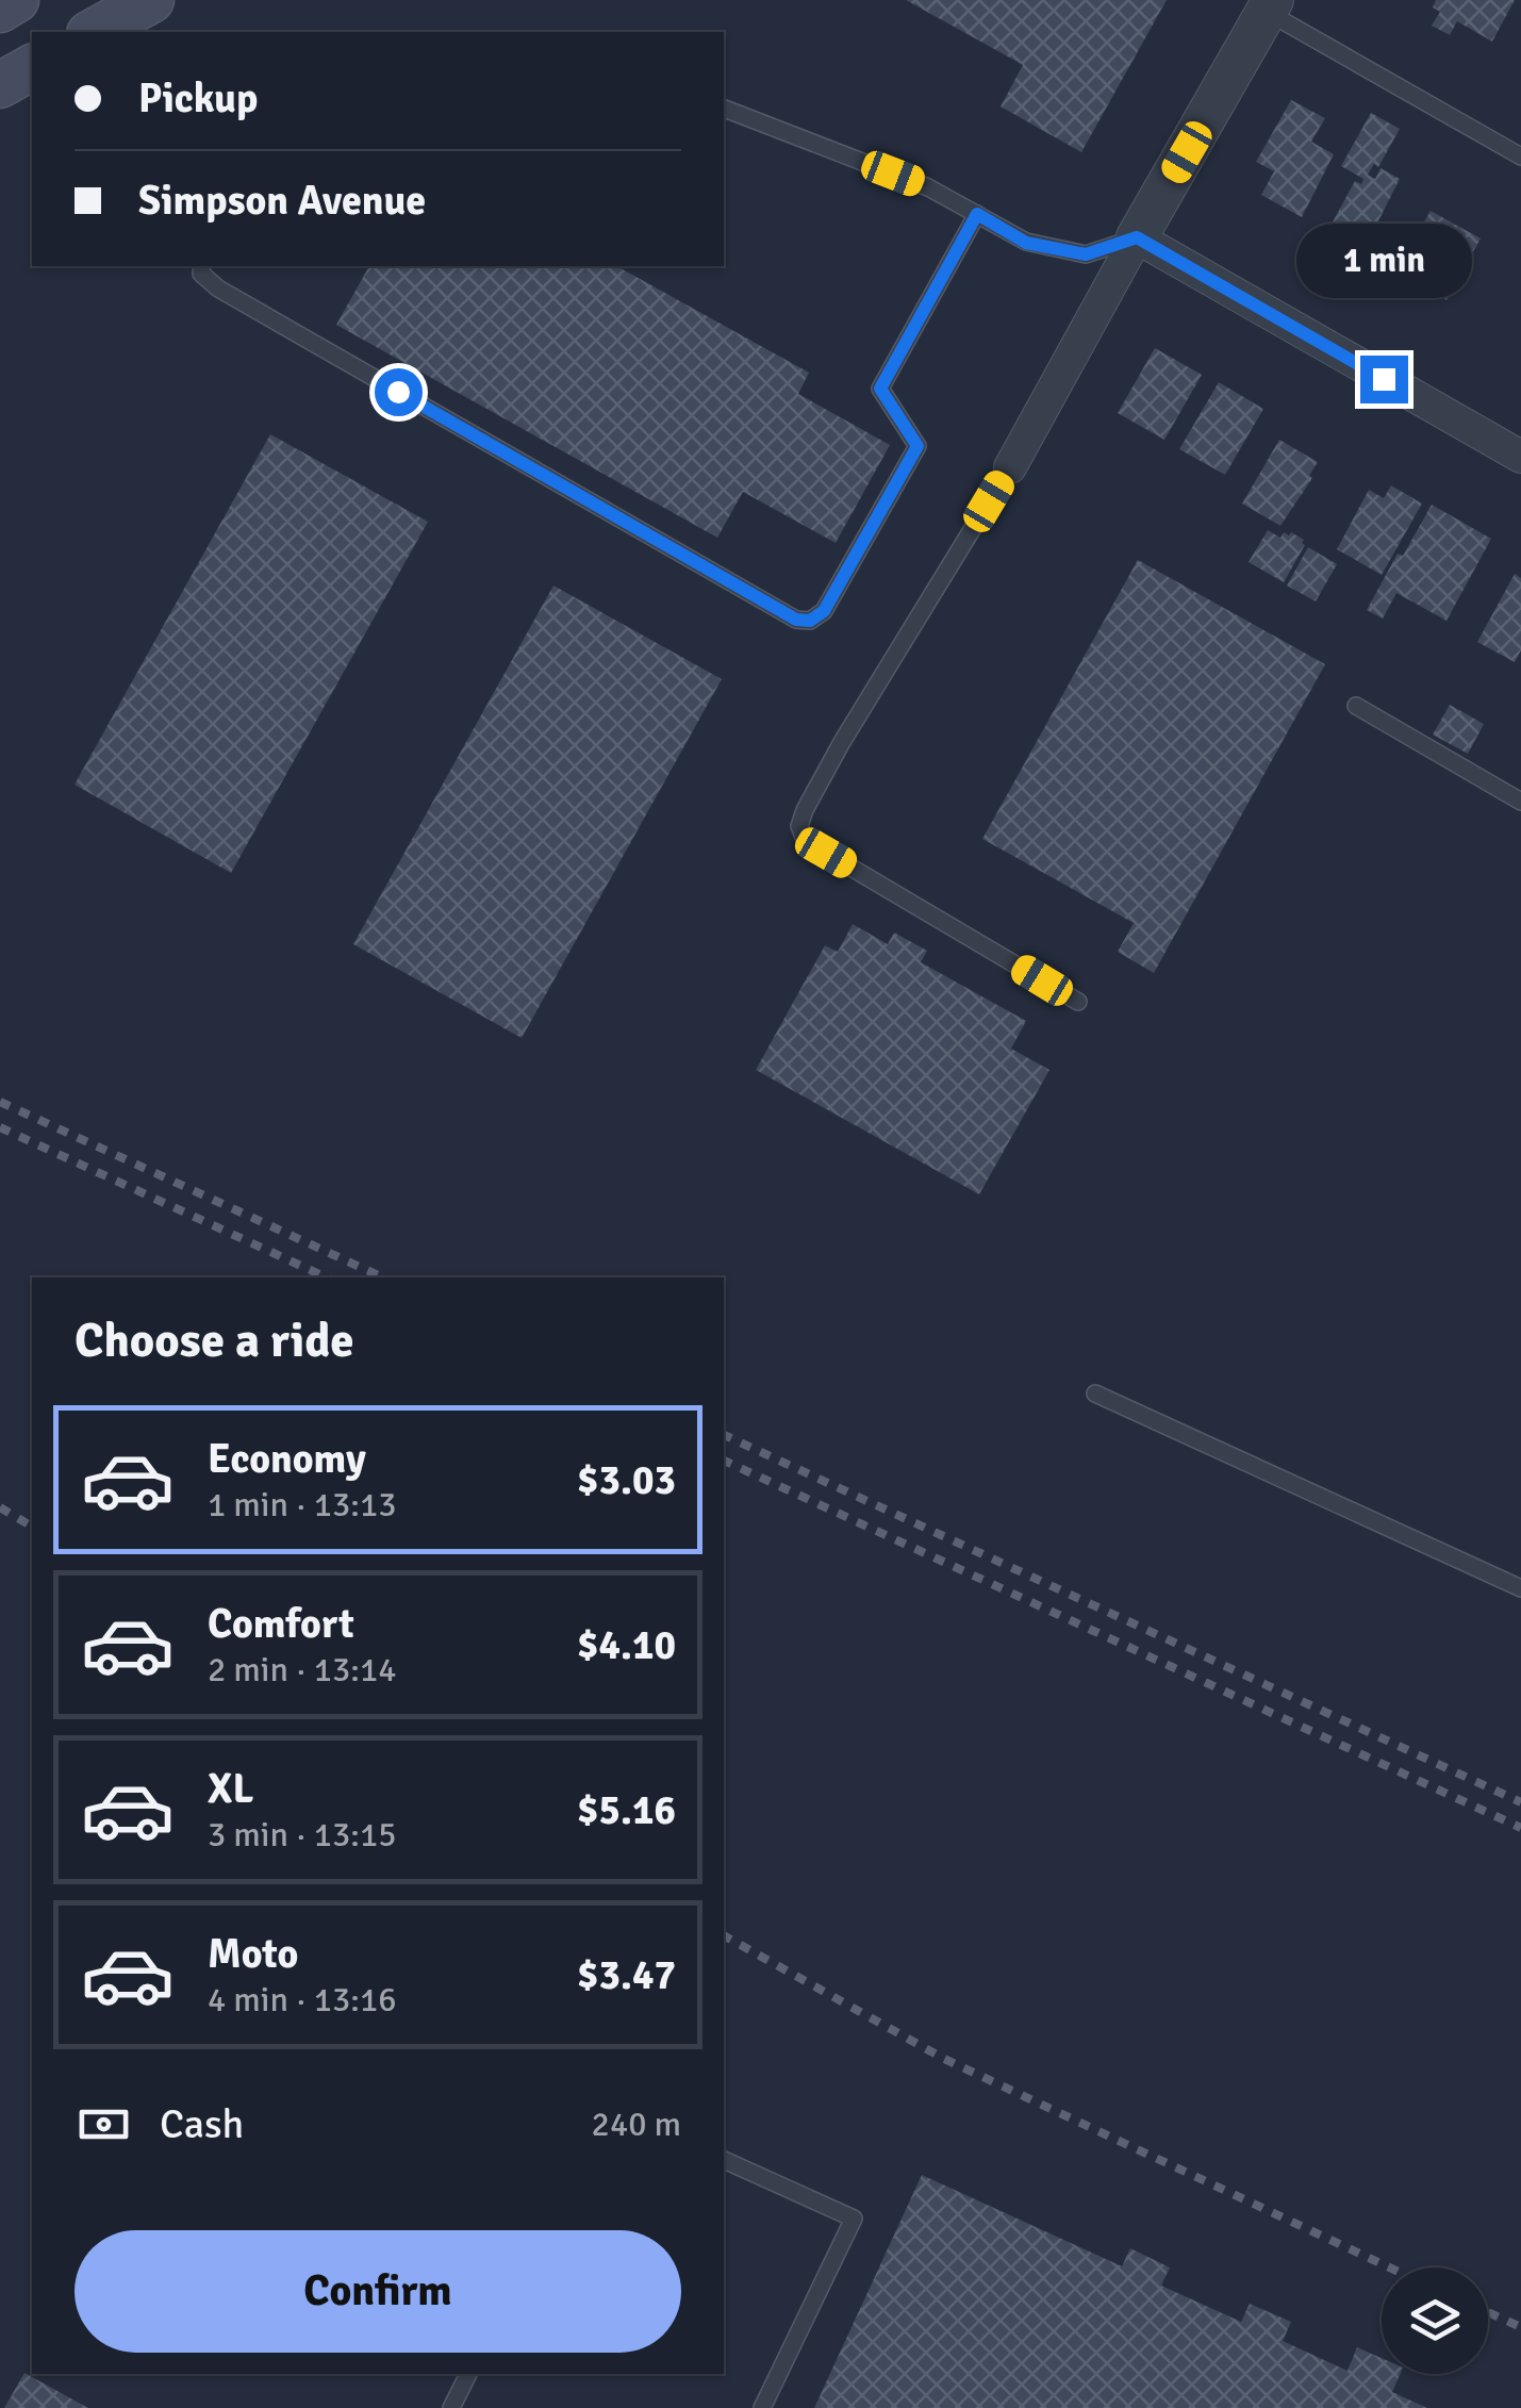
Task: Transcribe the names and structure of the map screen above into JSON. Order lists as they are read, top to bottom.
{
  "page": {
    "banner": ["Pickup", "Simpson Avenue"],
    "bubble": "1 min",
    "heading": "Choose a ride",
    "list": [
      {
        "name": "Economy",
        "note": "1 min · 13:13",
        "value": "$3.03"
      },
      {
        "name": "Comfort",
        "note": "2 min · 13:14",
        "value": "$4.10"
      },
      {
        "name": "XL",
        "note": "3 min · 13:15",
        "value": "$5.16"
      },
      {
        "name": "Moto",
        "note": "4 min · 13:16",
        "value": "$3.47"
      }
    ],
    "pay": ["Cash", "240 m"],
    "buttons": "Confirm"
  }
}
